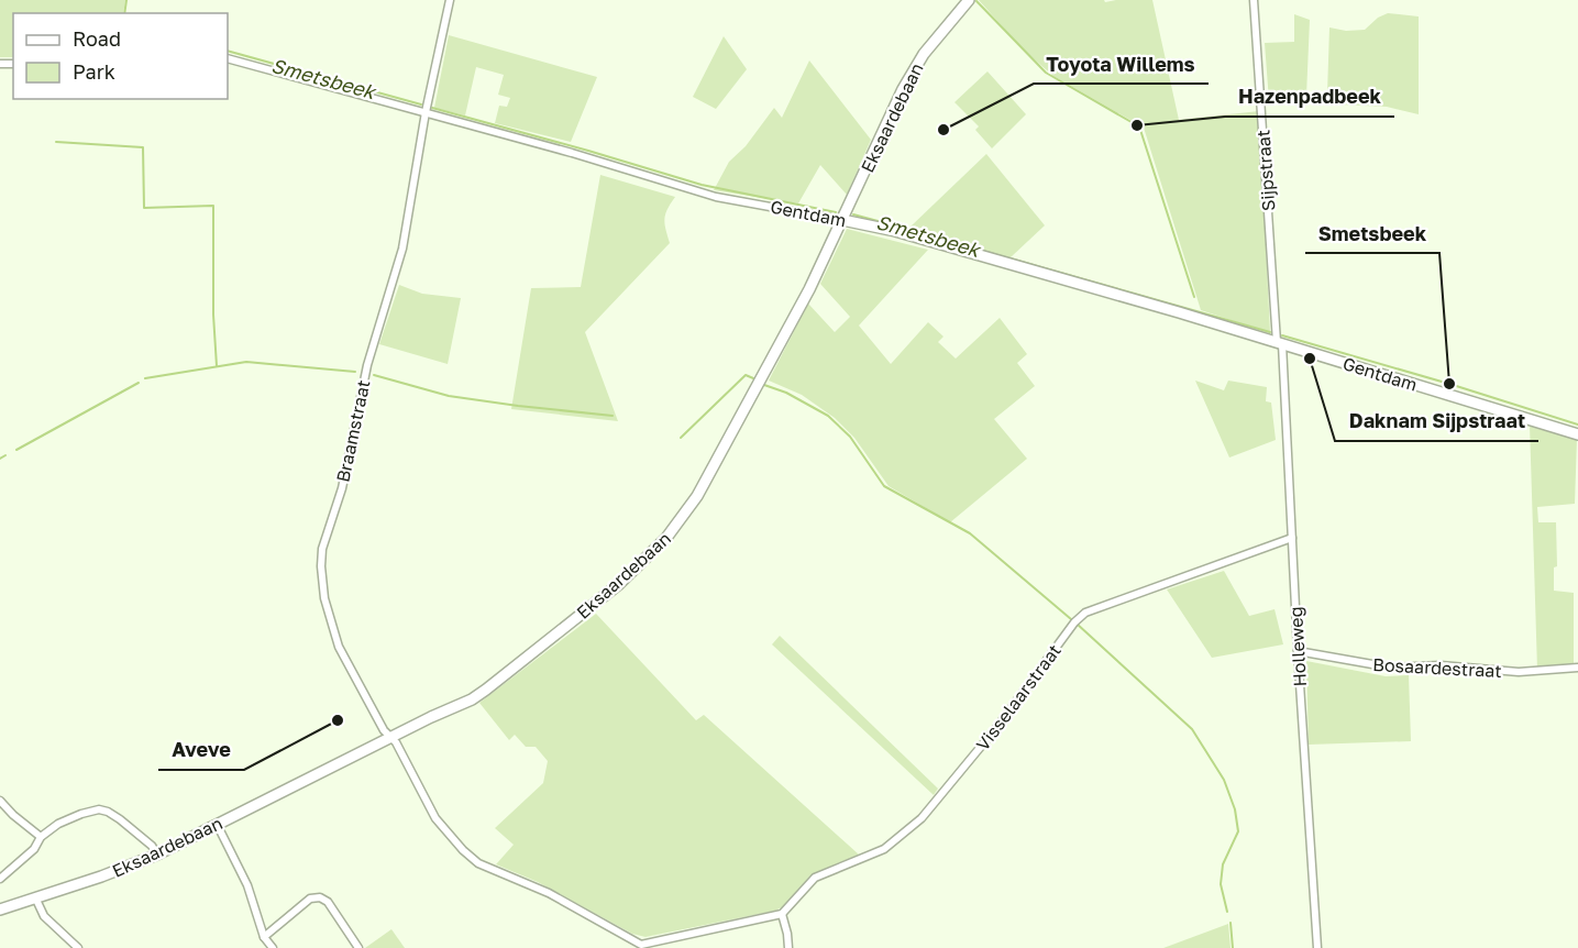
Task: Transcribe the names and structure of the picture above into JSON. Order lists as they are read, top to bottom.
{
  "streets": {
    "main road": ["Eksaardebaan", "Gentdam"],
    "street": [
      "Sijpstraat",
      "Braamstraat",
      "Holleweg",
      "Bosaardestraat",
      "Visselaarstraat"
    ]
  },
  "crossings": [
    ["Eksaardebaan", "Gentdam"],
    ["Eksaardebaan", "Braamstraat"],
    ["Sijpstraat", "Gentdam"],
    ["Sijpstraat", "Holleweg"],
    ["Gentdam", "Braamstraat"],
    ["Gentdam", "Holleweg"],
    ["Holleweg", "Bosaardestraat"],
    ["Holleweg", "Visselaarstraat"]
  ],
  "water": ["Smetsbeek"],
  "places": [
    "Hazenpadbeek",
    "Toyota Willems",
    "Daknam Sijpstraat",
    "Smetsbeek",
    "Aveve"
  ],
  "legend": ["Road", "Park"]
}
